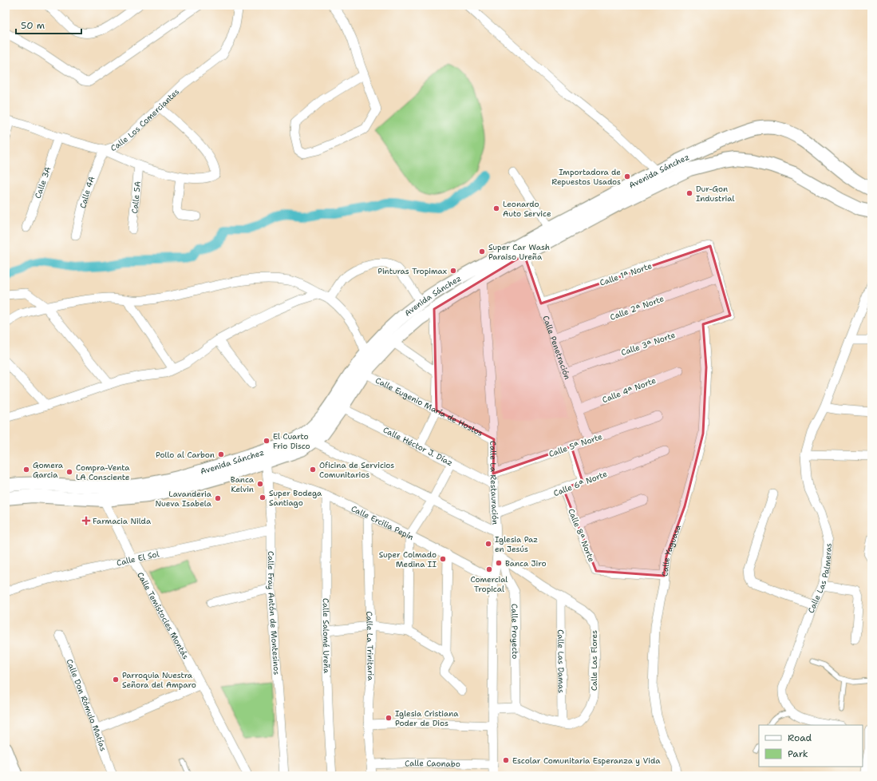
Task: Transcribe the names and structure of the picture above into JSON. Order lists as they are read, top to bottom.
{
  "streets": {
    "street": [
      "Calle Los Comerciantes",
      "Avenida Sánchez",
      "Calle 3A",
      "Calle 4A",
      "Calle 5A",
      "Calle 1ª Norte",
      "Calle 2ª Norte",
      "Calle 3ª Norte",
      "Calle Penetración",
      "Calle 4ª Norte",
      "Calle Eugenio María de Hostos",
      "Calle 5ª Norte",
      "Calle Héctor J. Díaz",
      "Calle La Restauración",
      "Calle 6ª Norte",
      "Calle Ercilia Pepín",
      "Calle 8ª Norte",
      "Calle Yaguasa",
      "Calle El Sol",
      "Calle Las Palmeras",
      "Calle Fray Antón de Montesinos",
      "Calle Temístocles Montás",
      "Calle Proyecto",
      "Calle Salomé Ureña",
      "Calle La Trinitaria",
      "Calle Las Flores",
      "Calle Las Damas",
      "Calle Don Rómulo Matías",
      "Calle Caonabo"
    ]
  },
  "crossings": [
    ["Calle Los Comerciantes", "Calle 3A"],
    ["Calle Los Comerciantes", "Calle 4A"],
    ["Avenida Sánchez", "Calle Penetración"],
    ["Avenida Sánchez", "Calle Eugenio María de Hostos"],
    ["Avenida Sánchez", "Calle Héctor J. Díaz"],
    ["Avenida Sánchez", "Calle La Restauración"],
    ["Avenida Sánchez", "Calle Fray Antón de Montesinos"],
    ["Avenida Sánchez", "Calle Temístocles Montás"],
    ["Calle 1ª Norte", "Calle 2ª Norte"],
    ["Calle 1ª Norte", "Calle 3ª Norte"],
    ["Calle 1ª Norte", "Calle Penetración"],
    ["Calle 2ª Norte", "Calle 3ª Norte"],
    ["Calle 2ª Norte", "Calle Penetración"],
    ["Calle 3ª Norte", "Calle Penetración"],
    ["Calle 3ª Norte", "Calle Yaguasa"],
    ["Calle Penetración", "Calle 4ª Norte"],
    ["Calle Penetración", "Calle 5ª Norte"],
    ["Calle Eugenio María de Hostos", "Calle La Restauración"],
    ["Calle 5ª Norte", "Calle La Restauración"],
    ["Calle Héctor J. Díaz", "Calle La Restauración"],
    ["Calle La Restauración", "Calle 6ª Norte"],
    ["Calle La Restauración", "Calle Ercilia Pepín"],
    ["Calle La Restauración", "Calle Proyecto"],
    ["Calle La Restauración", "Calle Las Flores"],
    ["Calle La Restauración", "Calle Caonabo"],
    ["Calle 6ª Norte", "Calle 8ª Norte"],
    ["Calle Ercilia Pepín", "Calle Fray Antón de Montesinos"],
    ["Calle Ercilia Pepín", "Calle Salomé Ureña"],
    ["Calle Ercilia Pepín", "Calle La Trinitaria"],
    ["Calle 8ª Norte", "Calle Yaguasa"],
    ["Calle El Sol", "Calle Fray Antón de Montesinos"],
    ["Calle El Sol", "Calle Temístocles Montás"],
    ["Calle Proyecto", "Calle Las Flores"],
    ["Calle La Trinitaria", "Calle Caonabo"],
    ["Calle Las Flores", "Calle Las Damas"]
  ],
  "places": {
    "other": [
      "Importadora de Repuestos Usados",
      "Dur-Gon Industrial",
      "Leonardo Auto Service",
      "Super Car Wash Paraiso Ureña",
      "Pinturas Tropimax",
      "El Cuarto Frio Disco",
      "Pollo al Carbon",
      "Gomera Garcia",
      "Oficina de Servicios Comunitarios",
      "Compra-Venta LA Consciente",
      "Banca Kelvin",
      "Super Bodega Santiago",
      "Lavanderia Nueva Isabela",
      "Iglesia Paz en Jesús",
      "Super Colmado Medina II",
      "Banca Jiro",
      "Comercial Tropical",
      "Parroquia Nuestra Señora del Amparo",
      "Iglesia Cristiana Poder de Dios",
      "Escolar Comunitaria Esperanza y Vida"
    ],
    "health": ["Farmacia Nilda"]
  },
  "legend": ["Road", "Park"],
  "scale_bar": "50 m"
}
